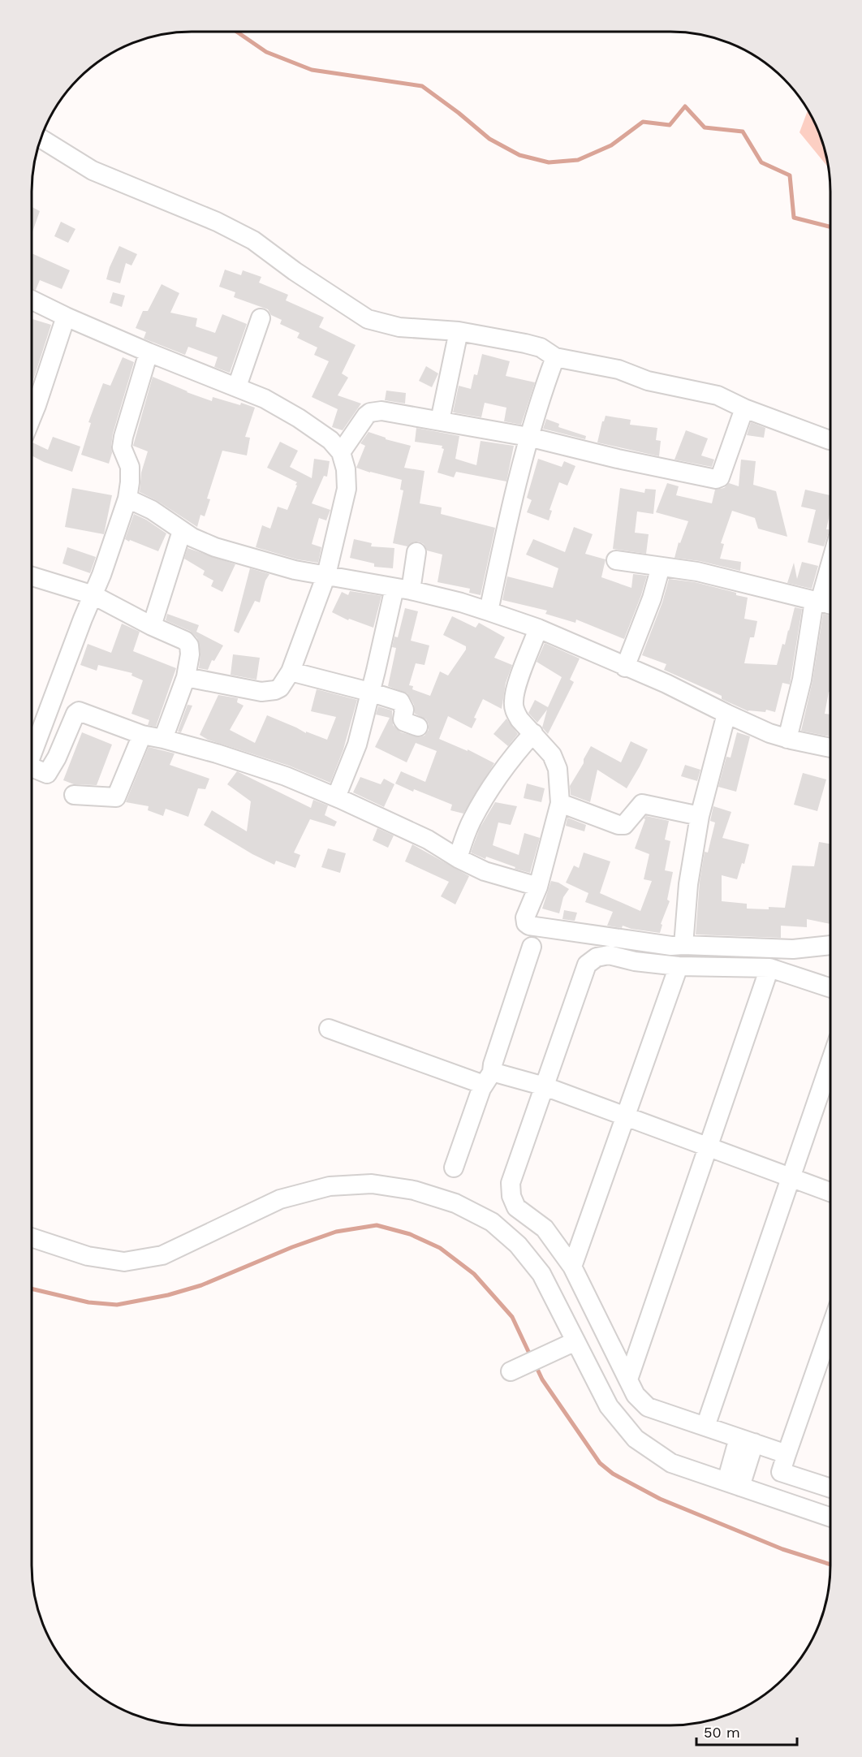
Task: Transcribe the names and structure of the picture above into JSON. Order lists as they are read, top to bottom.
{
  "scale_bar": "50 m"
}
